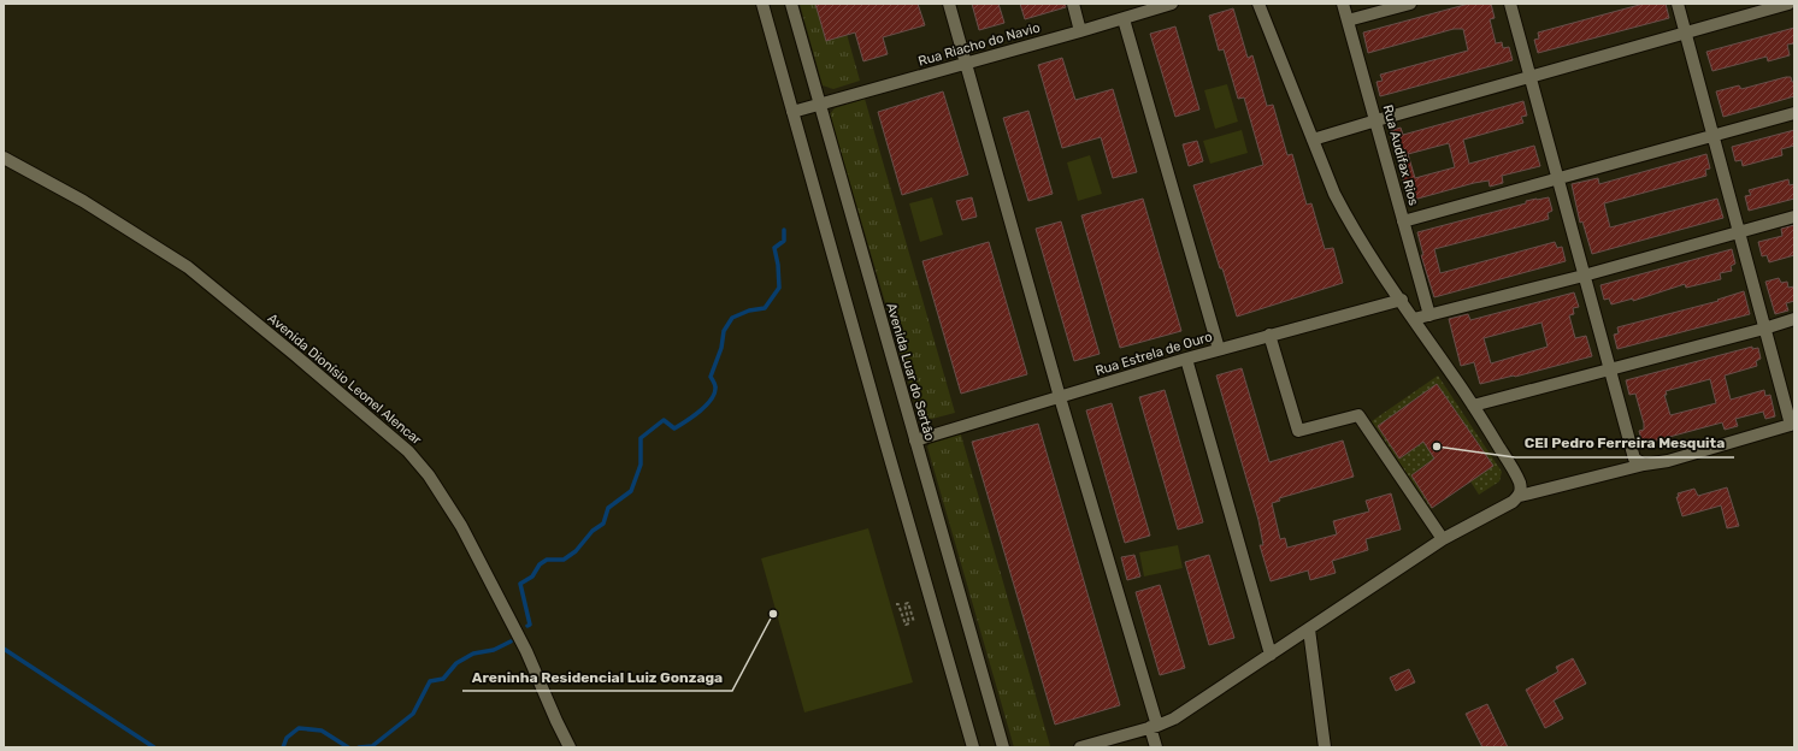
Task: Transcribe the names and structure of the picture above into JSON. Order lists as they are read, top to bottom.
{
  "streets": {
    "street": [
      "Rua Riacho do Navio",
      "Rua Audifax Rios",
      "Rua Estrela de Ouro",
      "Avenida Luar do Sertão",
      "Avenida Dionísio Leonel Alencar"
    ]
  },
  "crossings": [
    ["Rua Riacho do Navio", "Avenida Luar do Sertão"],
    ["Rua Estrela de Ouro", "Avenida Luar do Sertão"]
  ],
  "places": ["CEI Pedro Ferreira Mesquita", "Areninha Residencial Luiz Gonzaga"]
}
